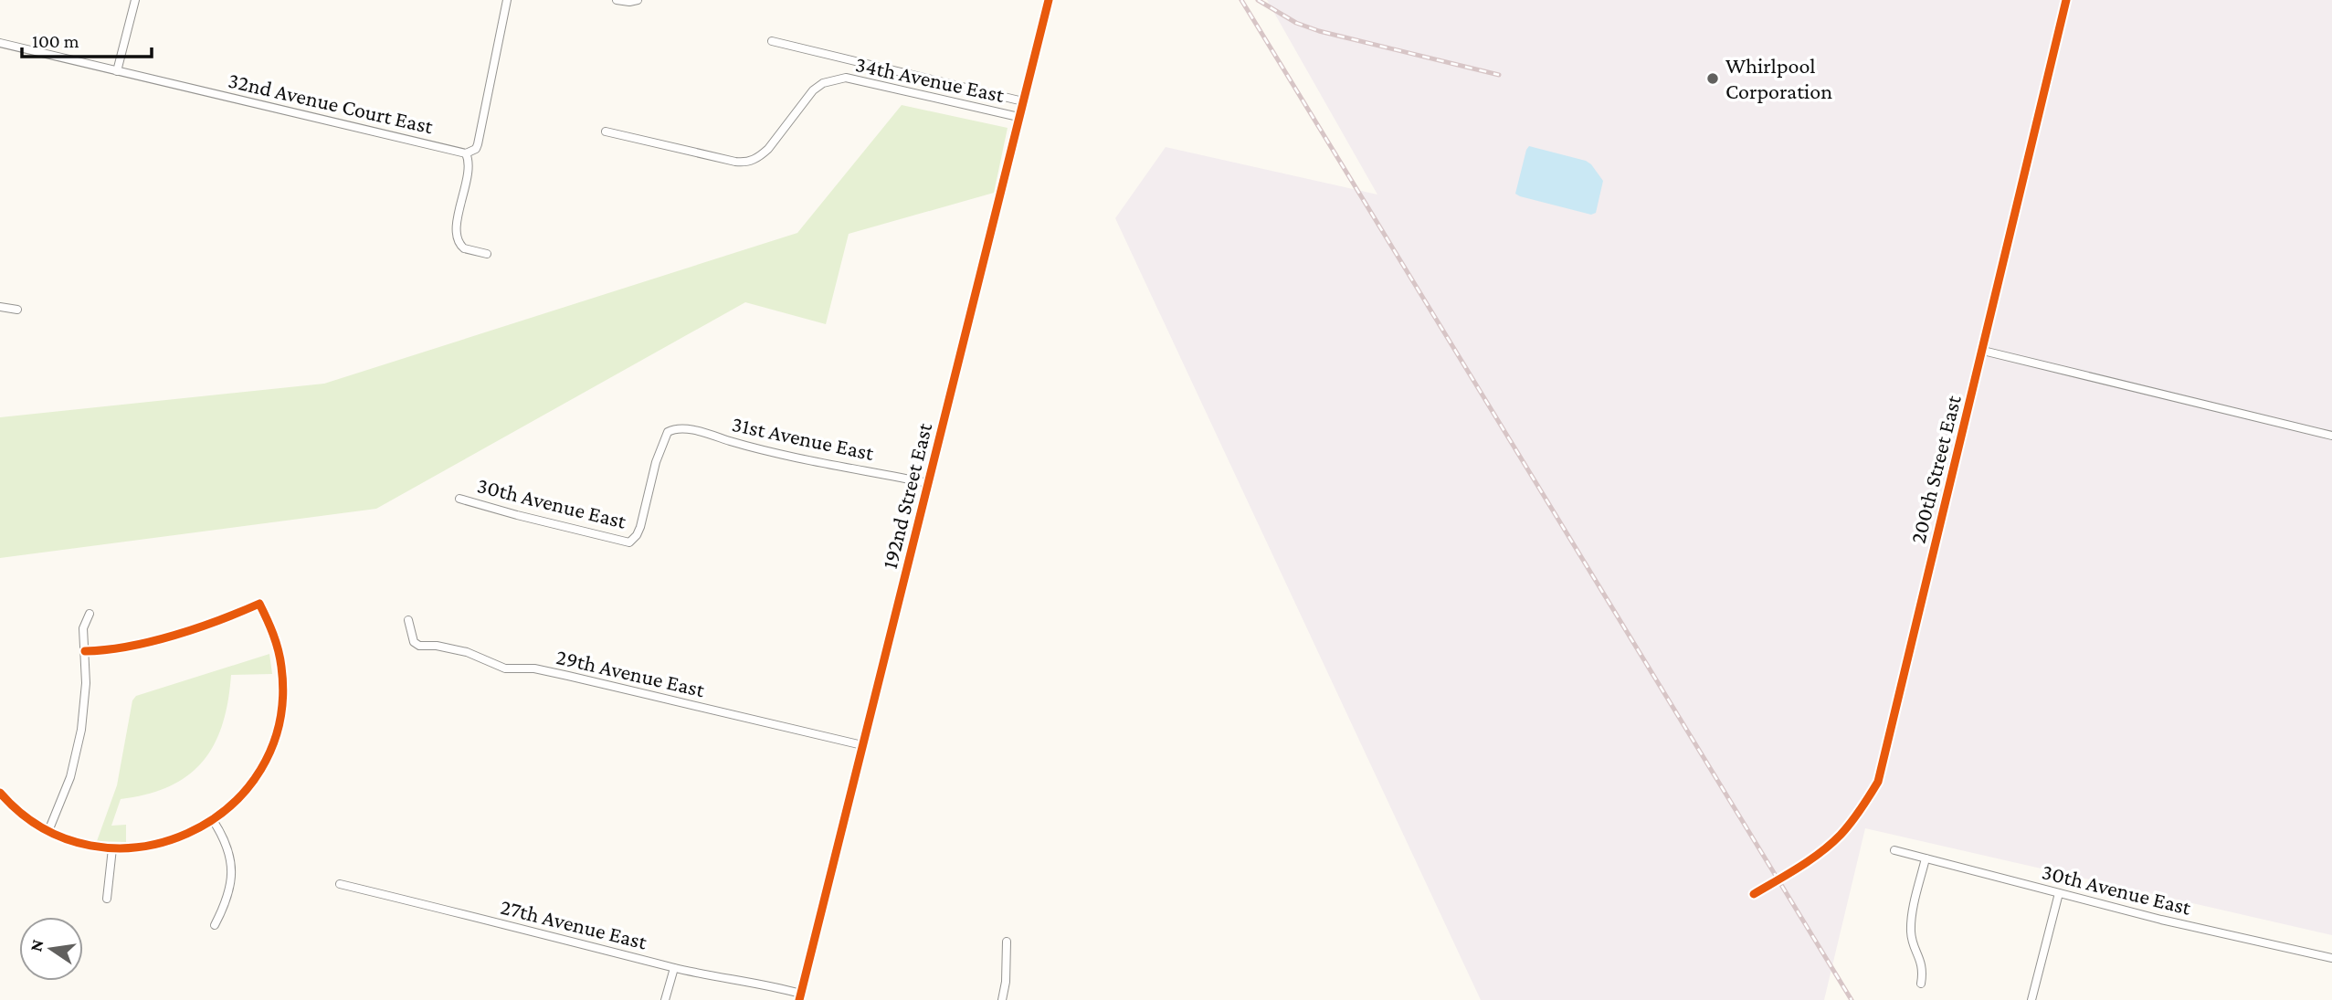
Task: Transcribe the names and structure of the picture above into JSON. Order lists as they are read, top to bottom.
{
  "streets": {
    "street": [
      "34th Avenue East",
      "32nd Avenue Court East",
      "31st Avenue East",
      "200th Street East",
      "192nd Street East",
      "30th Avenue East",
      "29th Avenue East",
      "27th Avenue East"
    ]
  },
  "crossings": [
    ["34th Avenue East", "192nd Street East"],
    ["31st Avenue East", "192nd Street East"],
    ["31st Avenue East", "30th Avenue East"],
    ["192nd Street East", "29th Avenue East"],
    ["192nd Street East", "27th Avenue East"]
  ],
  "places": ["Whirlpool Corporation"],
  "scale_bar": "100 m",
  "north": "left"
}
